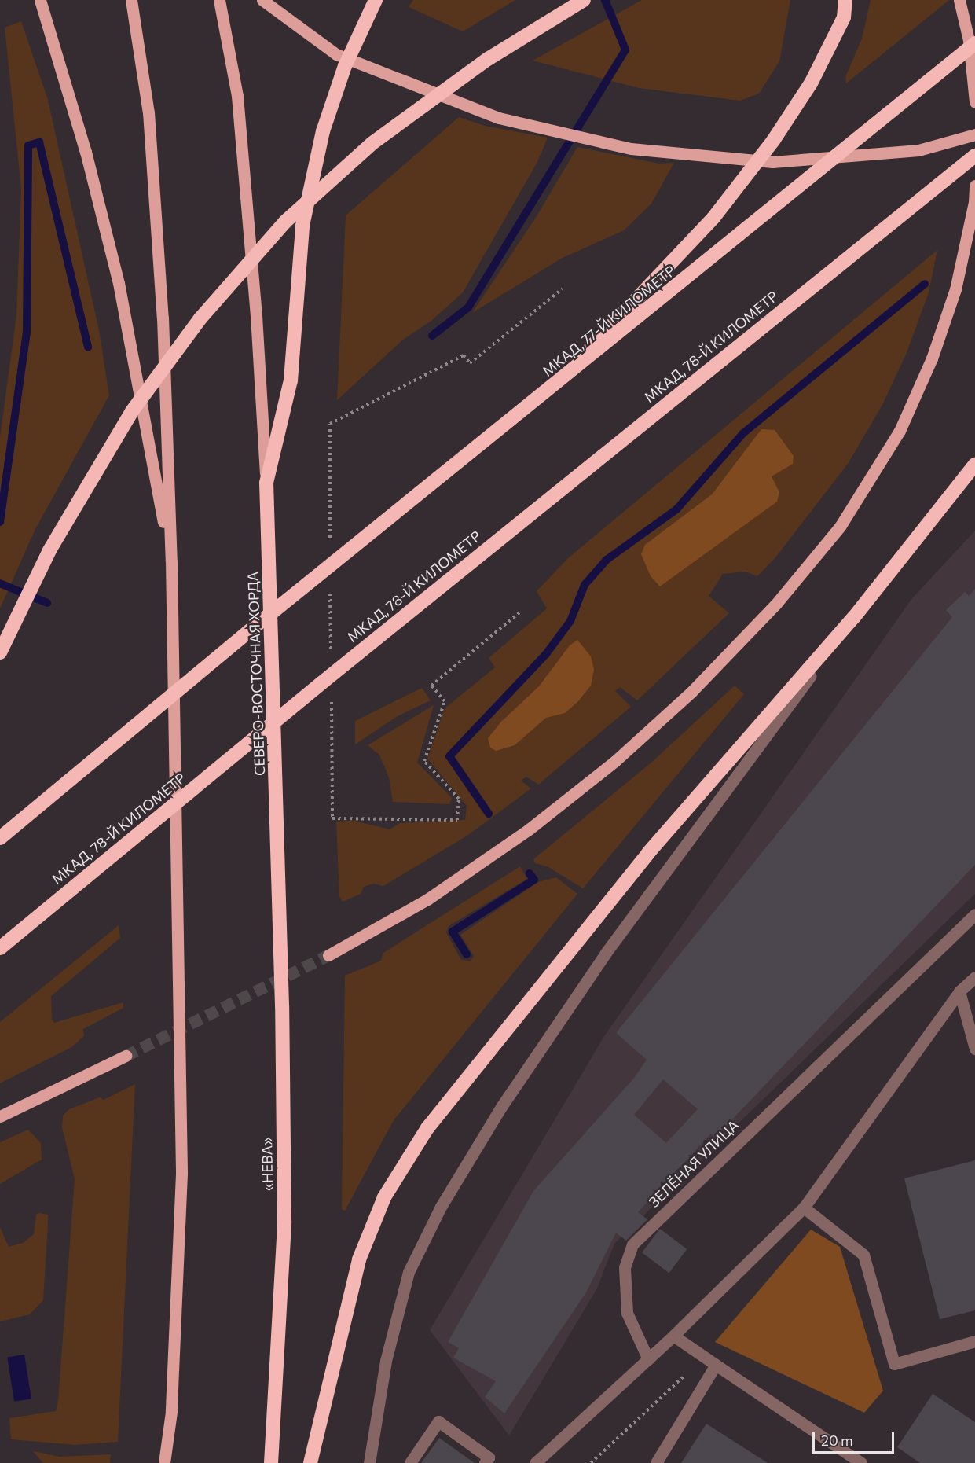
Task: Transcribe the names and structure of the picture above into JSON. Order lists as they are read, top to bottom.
{
  "streets": {
    "highway": [
      "МКАД, 77-Й КИЛОМЕТР",
      "МКАД, 78-Й КИЛОМЕТР",
      "СЕВЕРО-ВОСТОЧНАЯ ХОРДА",
      "«НЕВА»"
    ],
    "street": ["ЗЕЛЁНАЯ УЛИЦА"]
  },
  "crossings": [
    ["СЕВЕРО-ВОСТОЧНАЯ ХОРДА", "«НЕВА»"]
  ],
  "scale_bar": "20 m"
}
